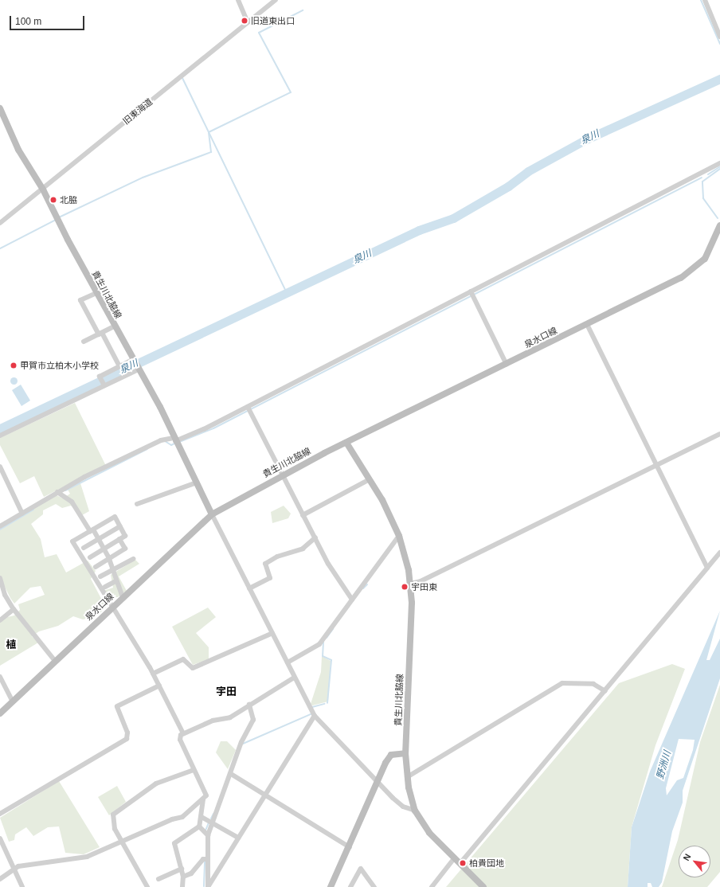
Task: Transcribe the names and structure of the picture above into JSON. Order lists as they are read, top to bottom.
{
  "streets": {
    "main road": ["貴生川北脇線", "泉水口線"],
    "street": ["旧東海道"]
  },
  "crossings": [
    ["旧東海道", "貴生川北脇線"],
    ["貴生川北脇線", "泉水口線"]
  ],
  "districts": ["植", "宇田"],
  "water": ["泉川", "野洲川"],
  "places": [
    "旧道東出口",
    "北脇",
    "甲賀市立柏木小学校",
    "宇田東",
    "柏貴団地"
  ],
  "scale_bar": "100 m",
  "north": "top left"
}
